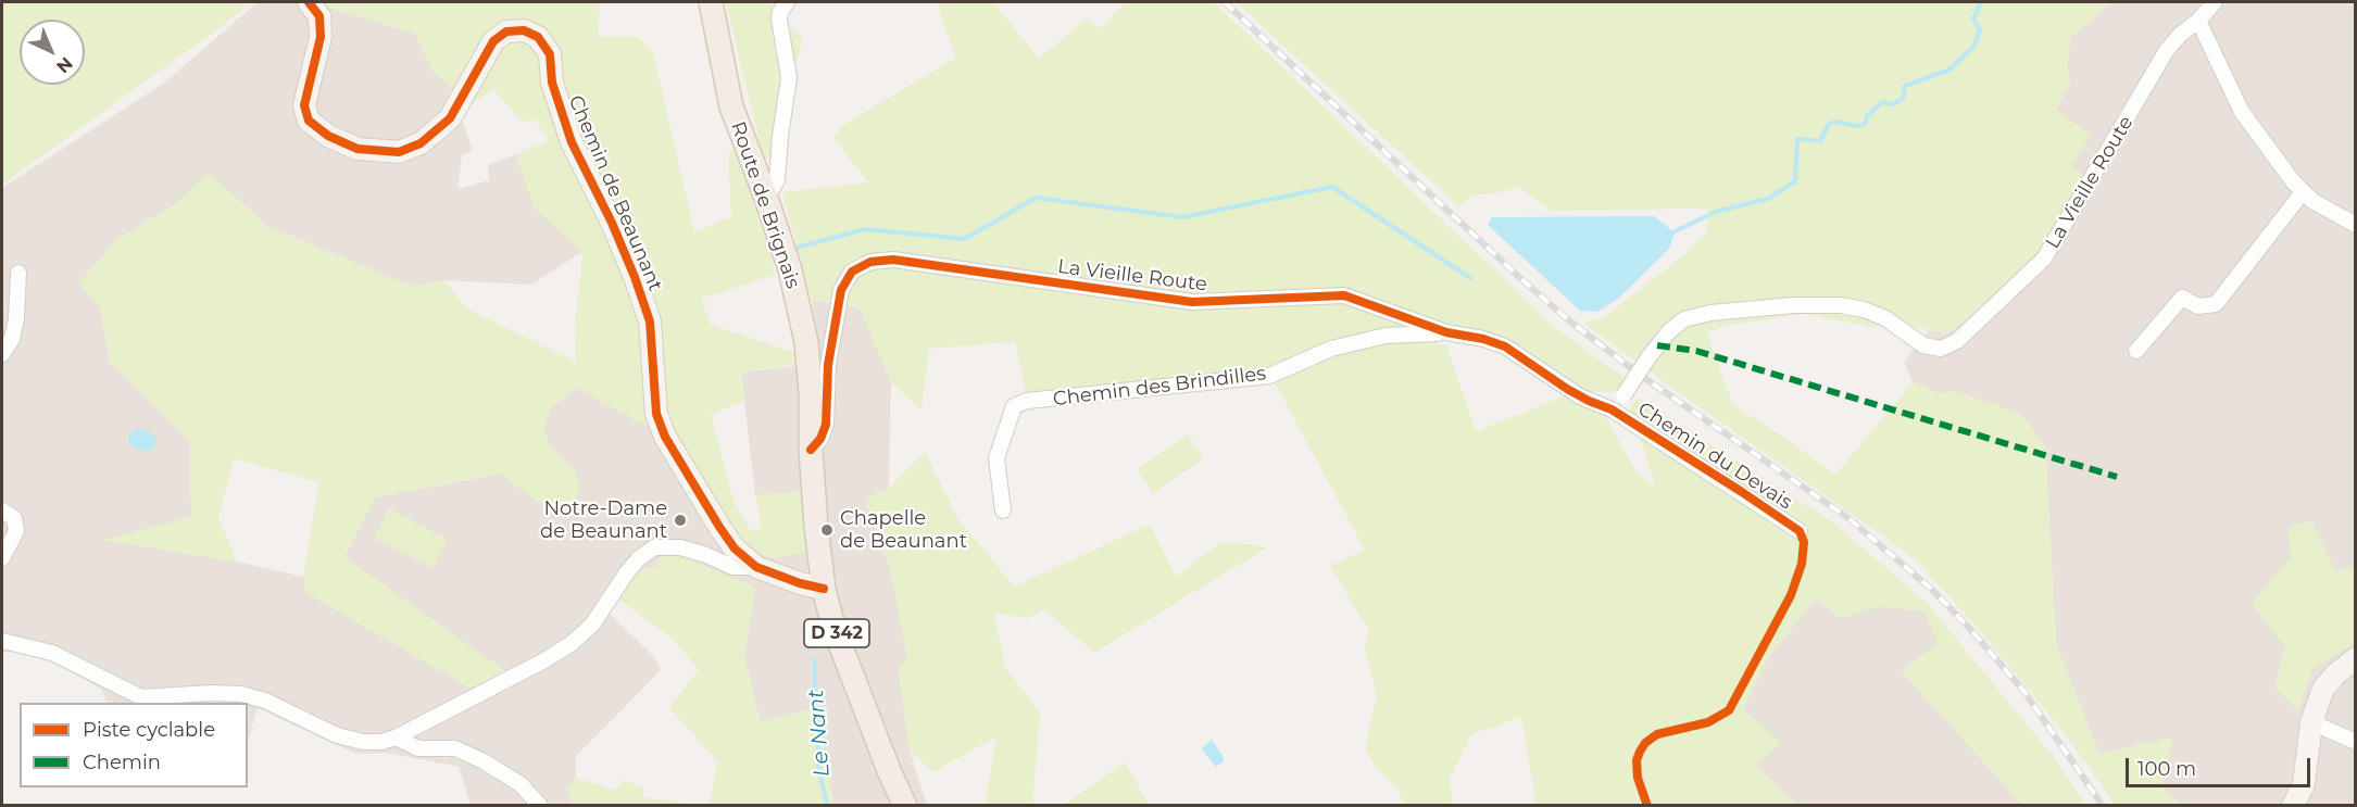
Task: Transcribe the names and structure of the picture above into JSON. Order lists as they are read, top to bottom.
{
  "streets": {
    "main road": ["Route de Brignais", "D 342"],
    "street": [
      "La Vieille Route",
      "Chemin de Beaunant",
      "Chemin des Brindilles",
      "Chemin du Devais"
    ]
  },
  "crossings": [
    ["La Vieille Route", "Route de Brignais"],
    ["La Vieille Route", "Chemin des Brindilles"],
    ["La Vieille Route", "Chemin du Devais"],
    ["La Vieille Route", "D 342"],
    ["Chemin de Beaunant", "D 342"],
    ["Route de Brignais", "D 342"]
  ],
  "water": ["Le Nant"],
  "places": ["Notre-Dame de Beaunant", "Chapelle de Beaunant"],
  "legend": ["Piste cyclable", "Chemin"],
  "scale_bar": "100 m",
  "north": "bottom right"
}
